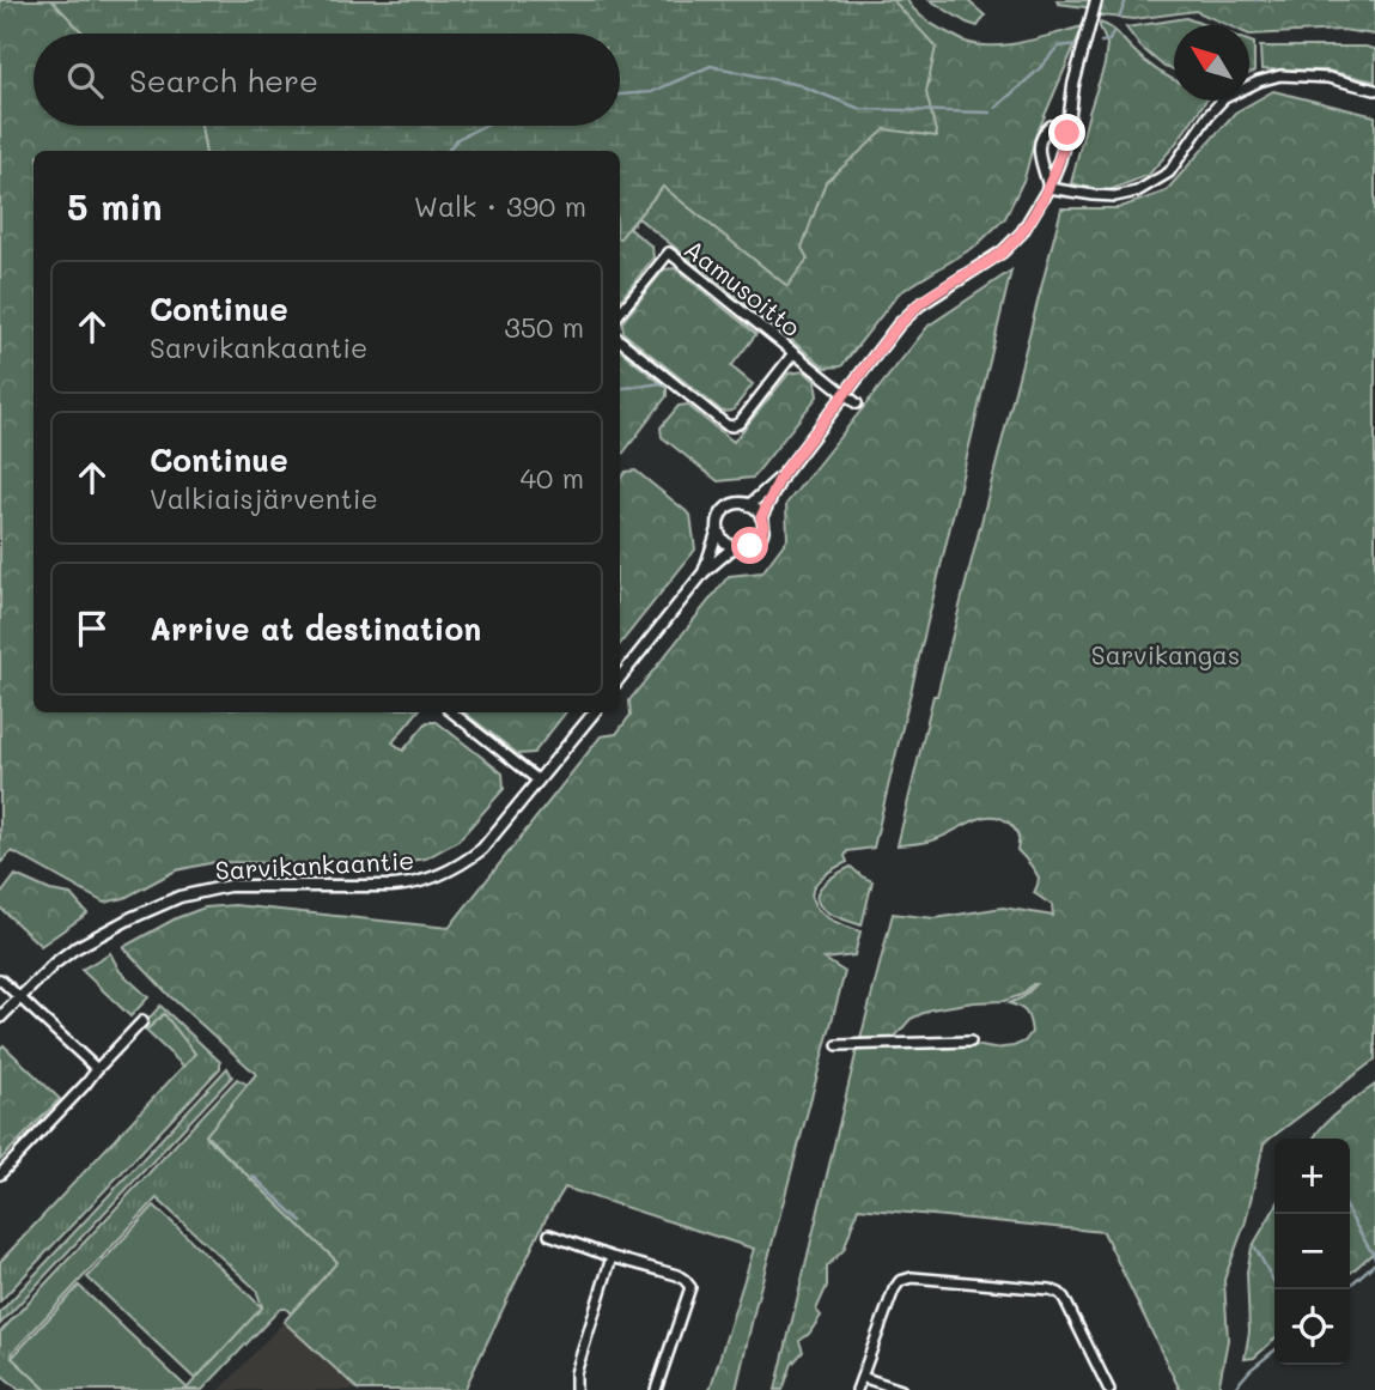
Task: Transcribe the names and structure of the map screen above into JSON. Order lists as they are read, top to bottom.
{
  "streets": {
    "street": ["Aamusoitto", "Sarvikankaantie"]
  },
  "parks": ["Sarvikangas"],
  "north": "top left",
  "page": {
    "search": "Search here",
    "heading": ["5 min", "Walk · 390 m"],
    "list": [
      ["Continue", "Sarvikankaantie", "350 m"],
      ["Continue", "Valkiaisjärventie", "40 m"],
      "Arrive at destination"
    ],
    "map_buttons": ["+", "−"]
  }
}
